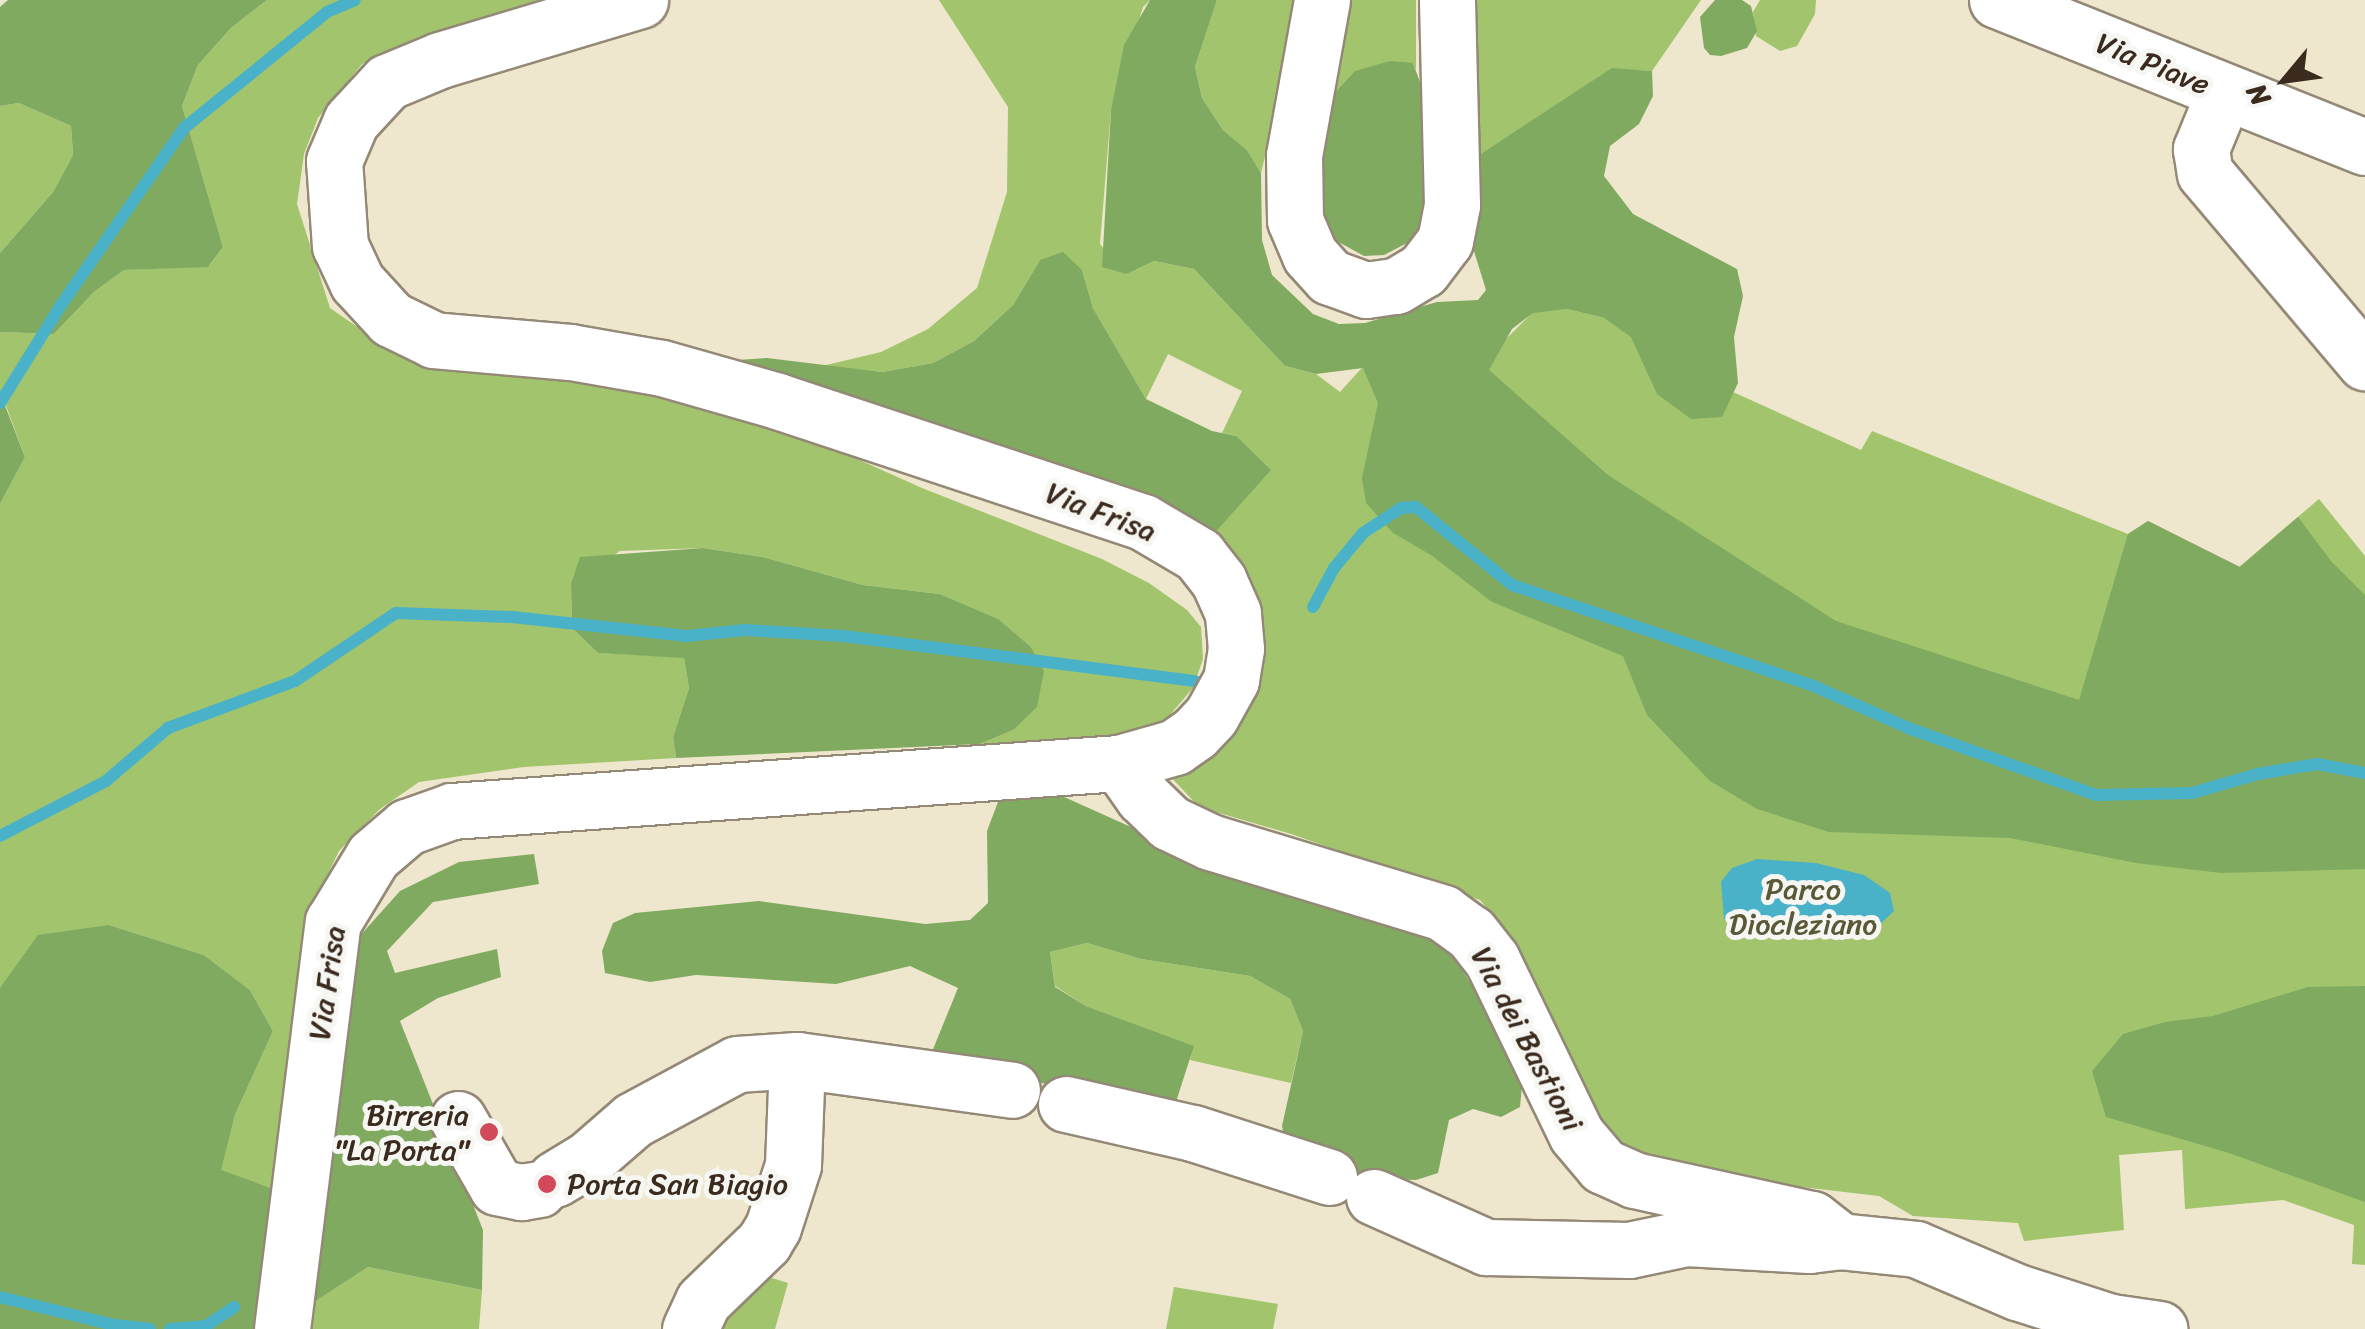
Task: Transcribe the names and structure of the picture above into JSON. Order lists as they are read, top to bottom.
{
  "streets": {
    "street": ["Via Piave", "Via Frisa", "Via dei Bastioni"]
  },
  "crossings": [
    ["Via Frisa", "Via dei Bastioni"]
  ],
  "parks": ["Parco Diocleziano"],
  "places": ["Birreria \"La Porta\"", "Porta San Biagio"],
  "north": "bottom left"
}
